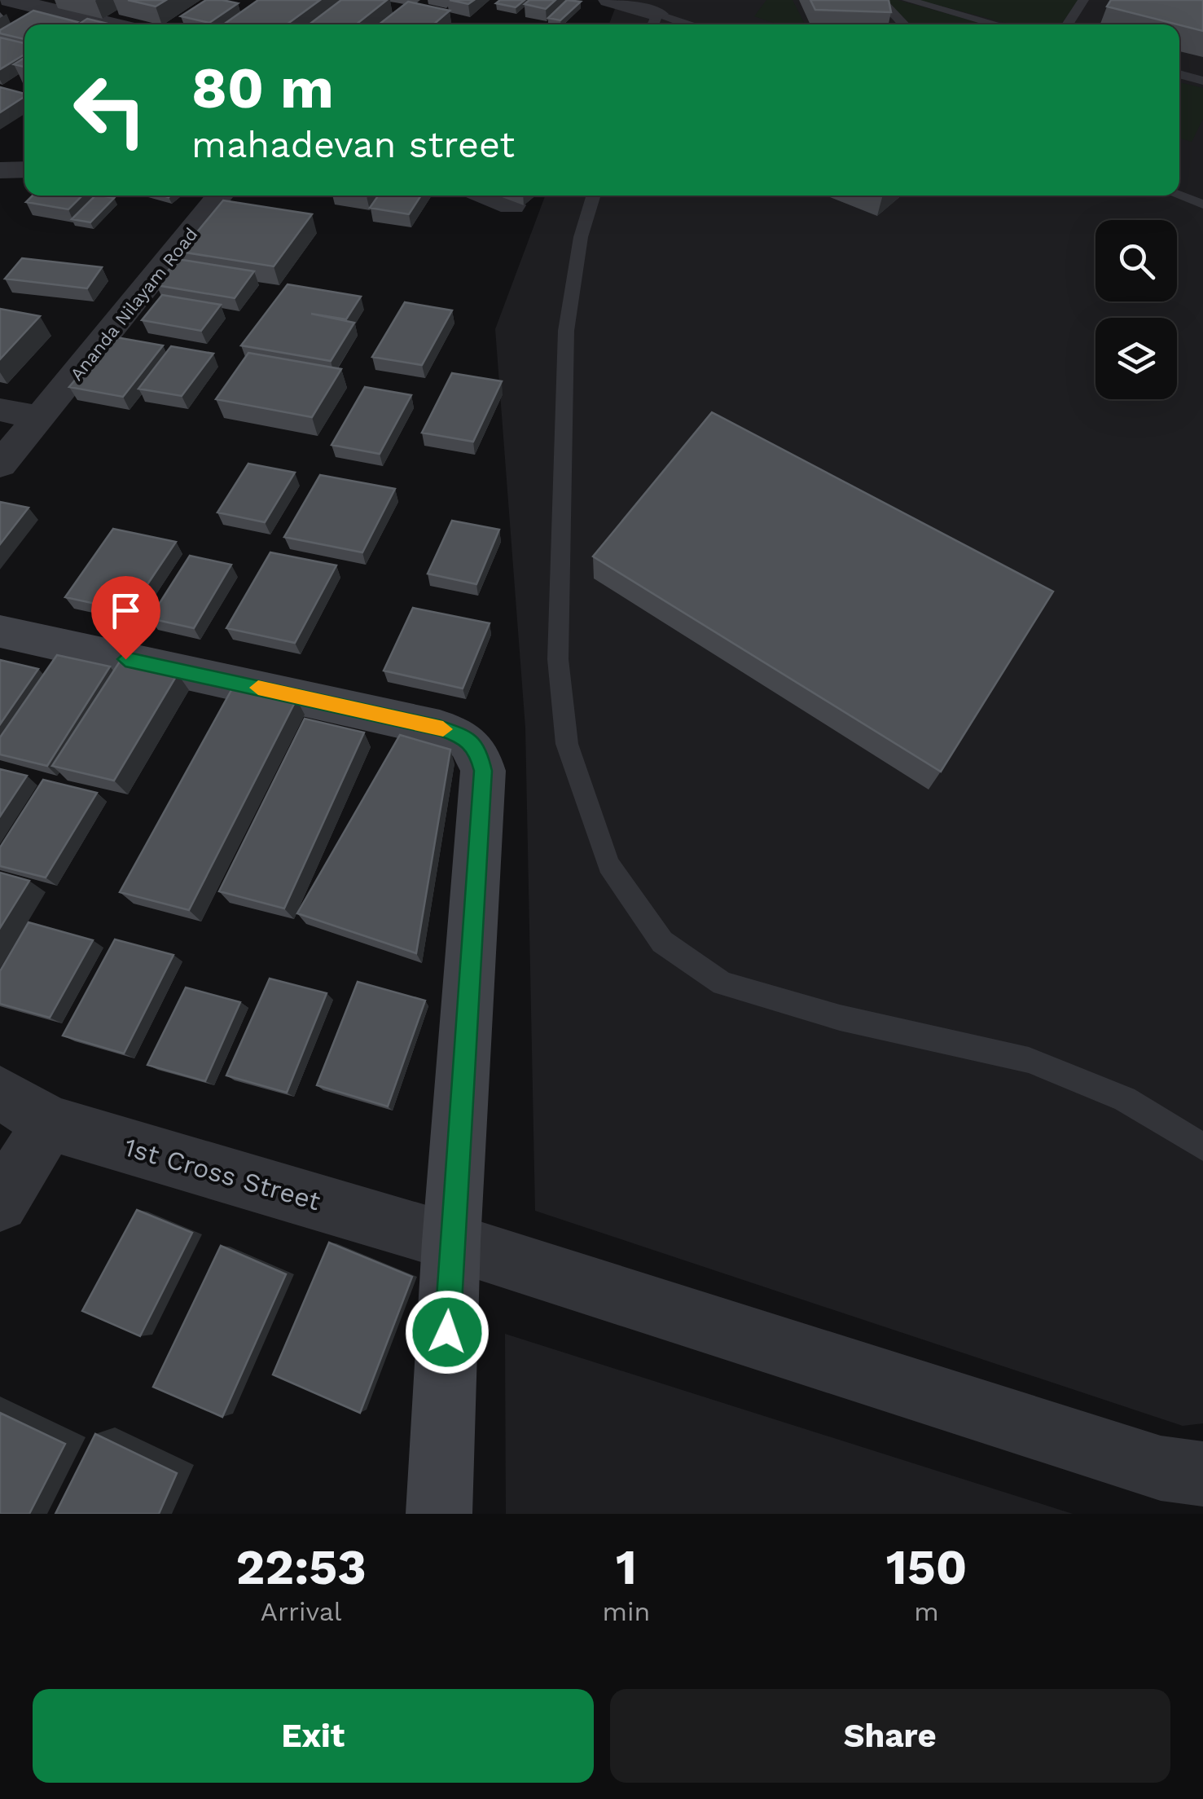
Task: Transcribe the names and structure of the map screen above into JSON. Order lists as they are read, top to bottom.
{
  "streets": {
    "street": ["Ananda Nilayam Road", "1st Cross Street"]
  },
  "page": {
    "turn": ["80 m", "mahadevan street"],
    "eta": [
      "22:53",
      "Arrival",
      "1",
      "min",
      "150",
      "m"
    ],
    "buttons": ["Exit", "Share"]
  }
}
